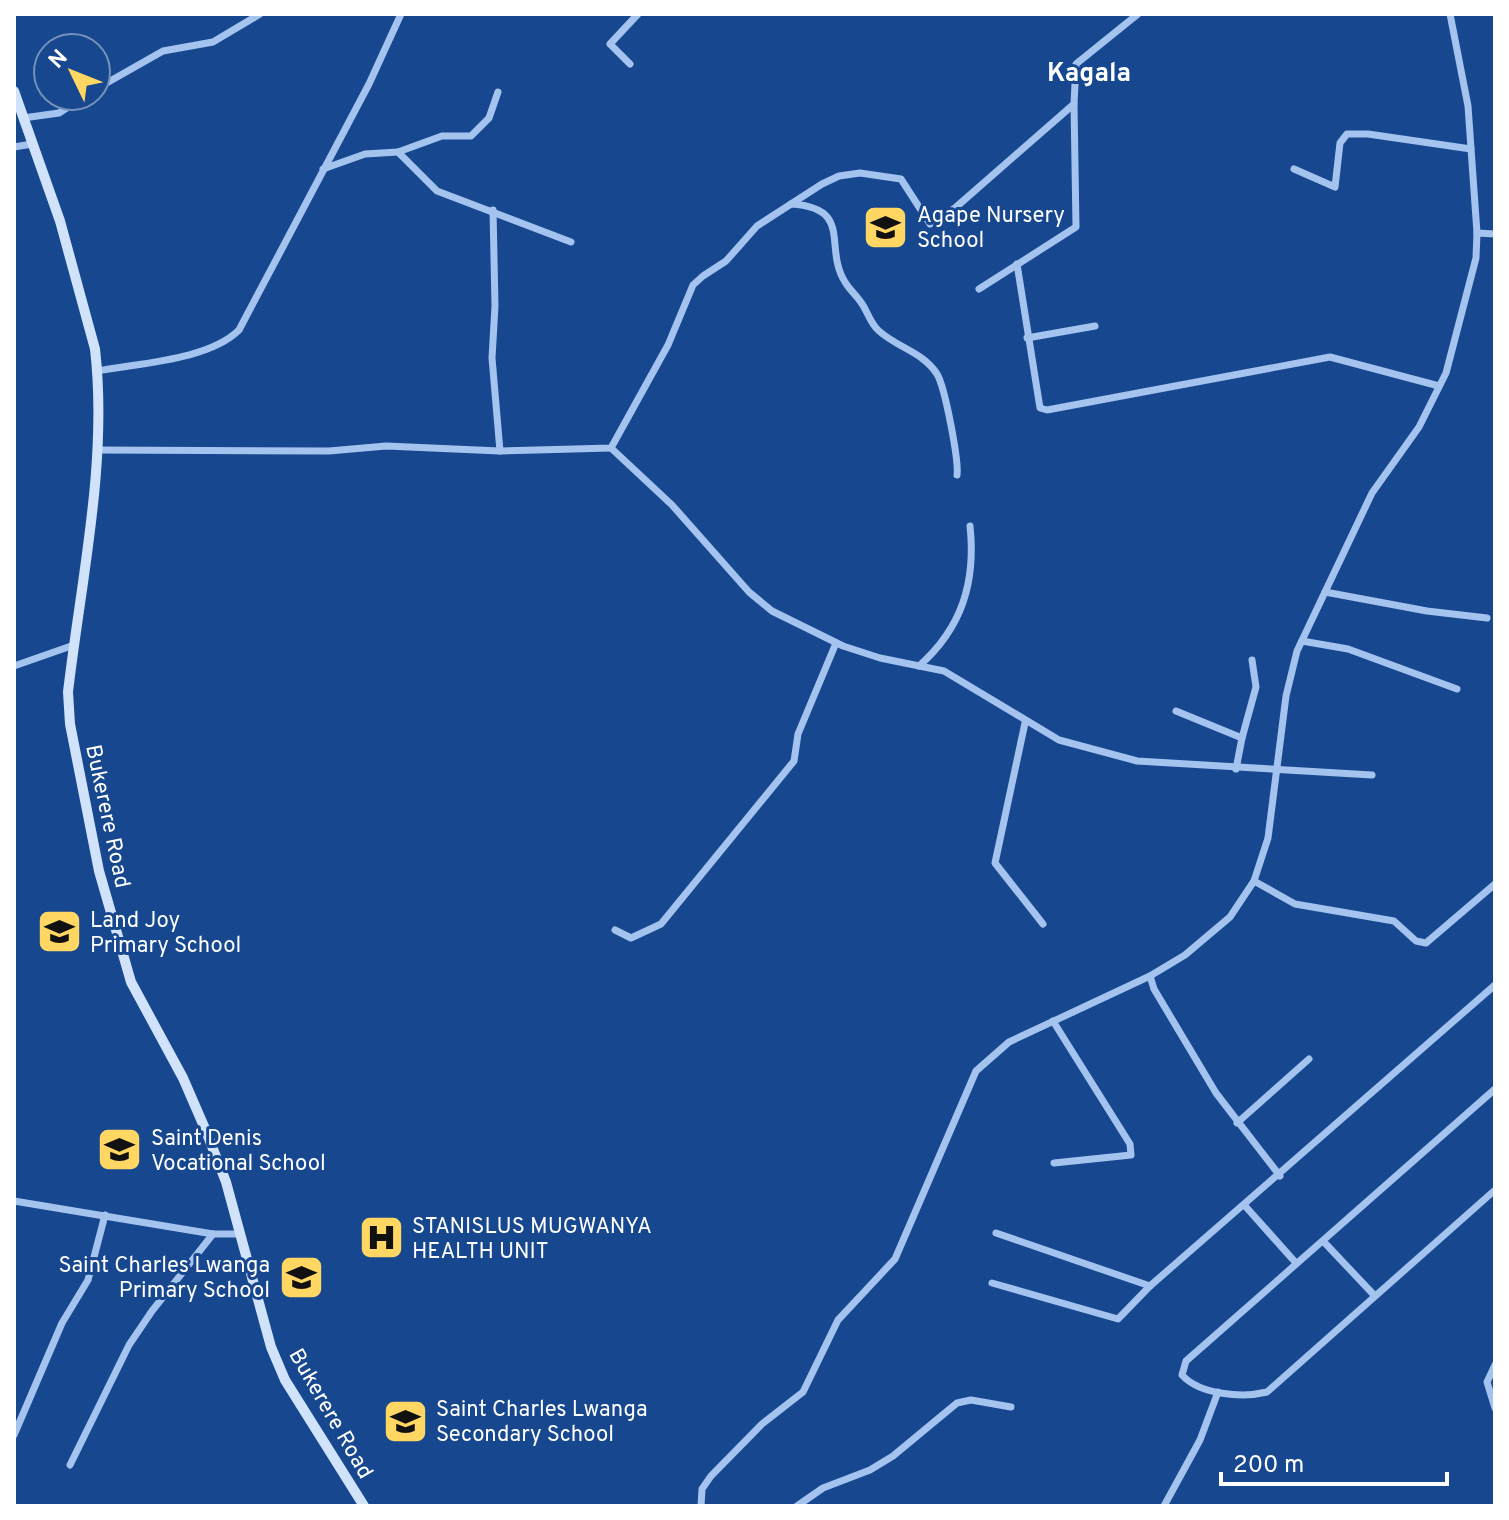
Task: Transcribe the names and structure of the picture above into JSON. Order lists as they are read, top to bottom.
{
  "streets": {
    "street": ["Bukerere Road"]
  },
  "districts": ["Kagala"],
  "places": {
    "school or university": [
      "Agape Nursery School",
      "Land Joy Primary School",
      "Saint Denis Vocational School",
      "Saint Charles Lwanga Primary School",
      "Saint Charles Lwanga Secondary School"
    ],
    "hospital": ["STANISLUS MUGWANYA HEALTH UNIT"]
  },
  "scale_bar": "200 m",
  "north": "top left"
}
